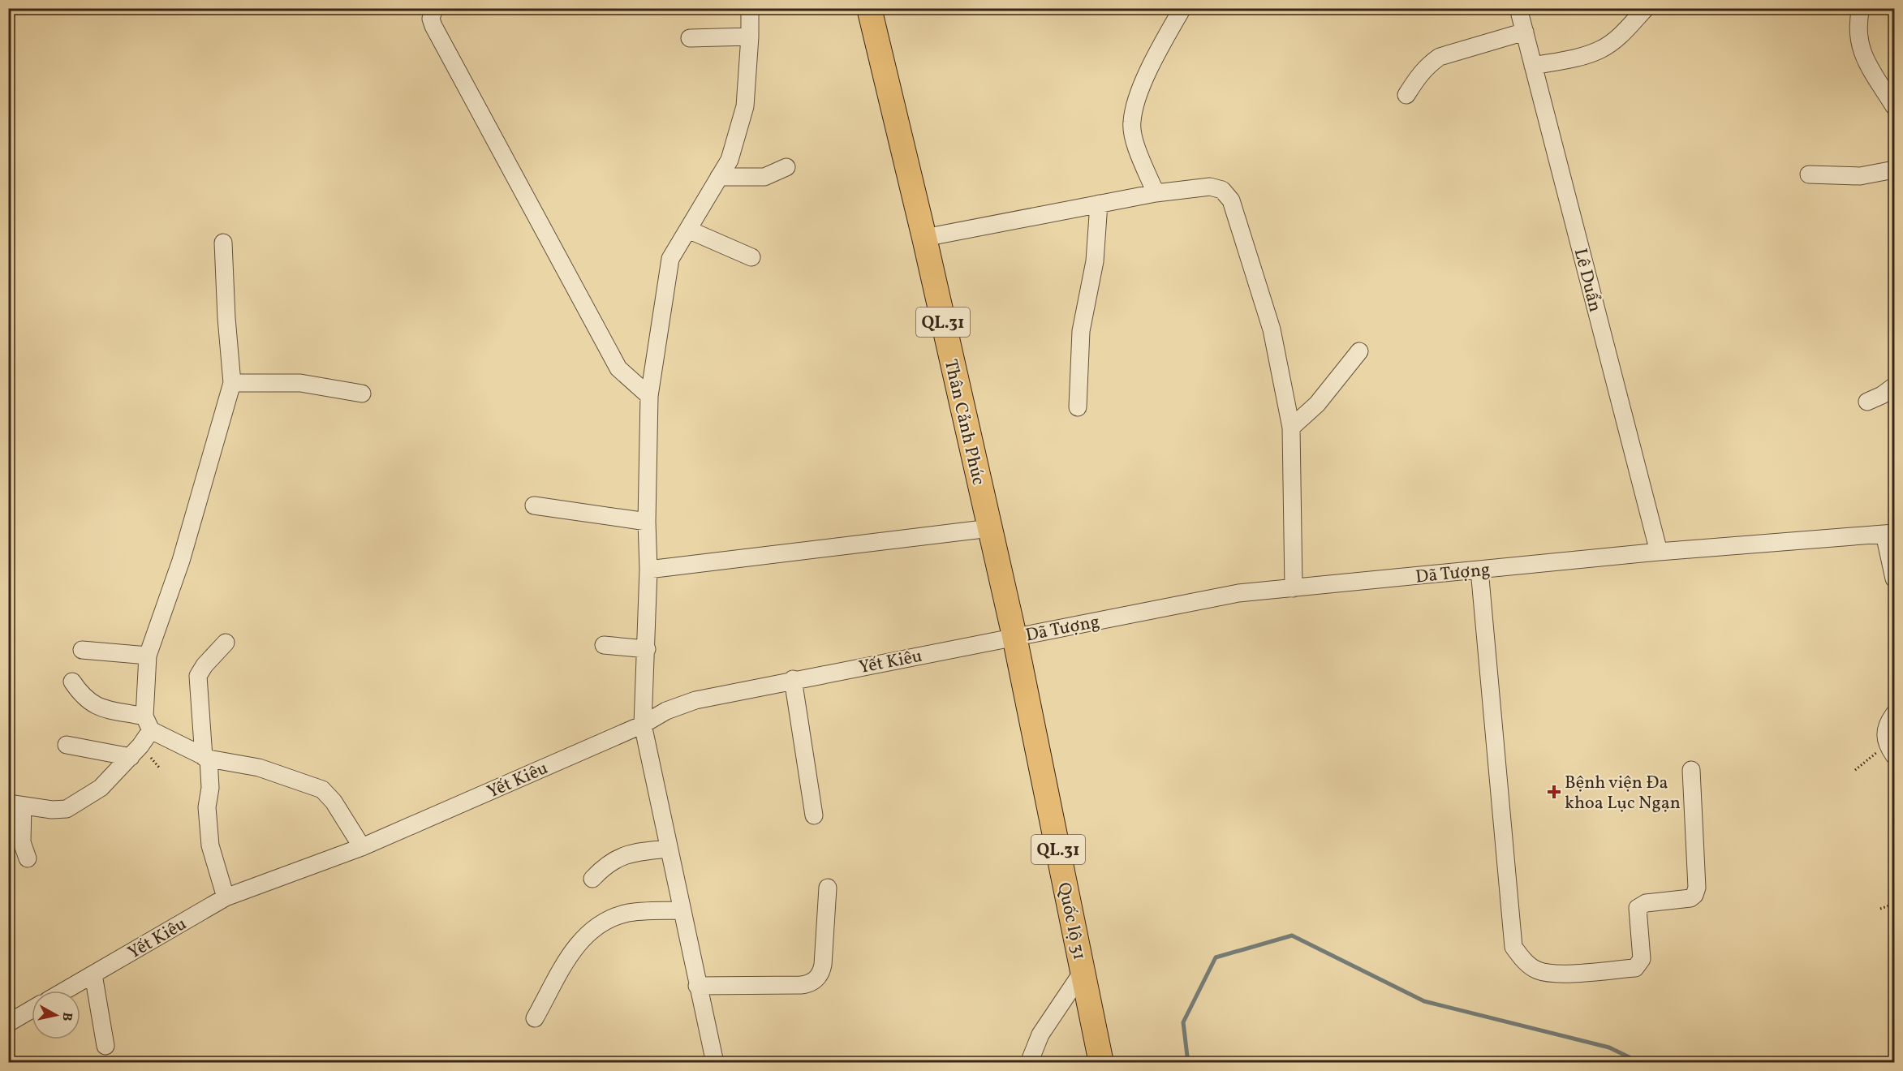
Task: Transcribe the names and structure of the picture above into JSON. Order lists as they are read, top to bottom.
{
  "streets": {
    "highway": ["QL.31", "Thân Cảnh Phúc", "Quốc lộ 31"],
    "street": ["Lê Duẩn", "Dã Tượng", "Yết Kiêu"]
  },
  "crossings": [
    ["Lê Duẩn", "Dã Tượng"],
    ["Thân Cảnh Phúc", "Dã Tượng"],
    ["Thân Cảnh Phúc", "Yết Kiêu"],
    ["Thân Cảnh Phúc", "Quốc lộ 31"],
    ["Dã Tượng", "Yết Kiêu"],
    ["Dã Tượng", "Quốc lộ 31"],
    ["Yết Kiêu", "Quốc lộ 31"]
  ],
  "places": {
    "health": ["Bệnh viện Đa khoa Lục Ngạn"]
  },
  "north": "right"
}
